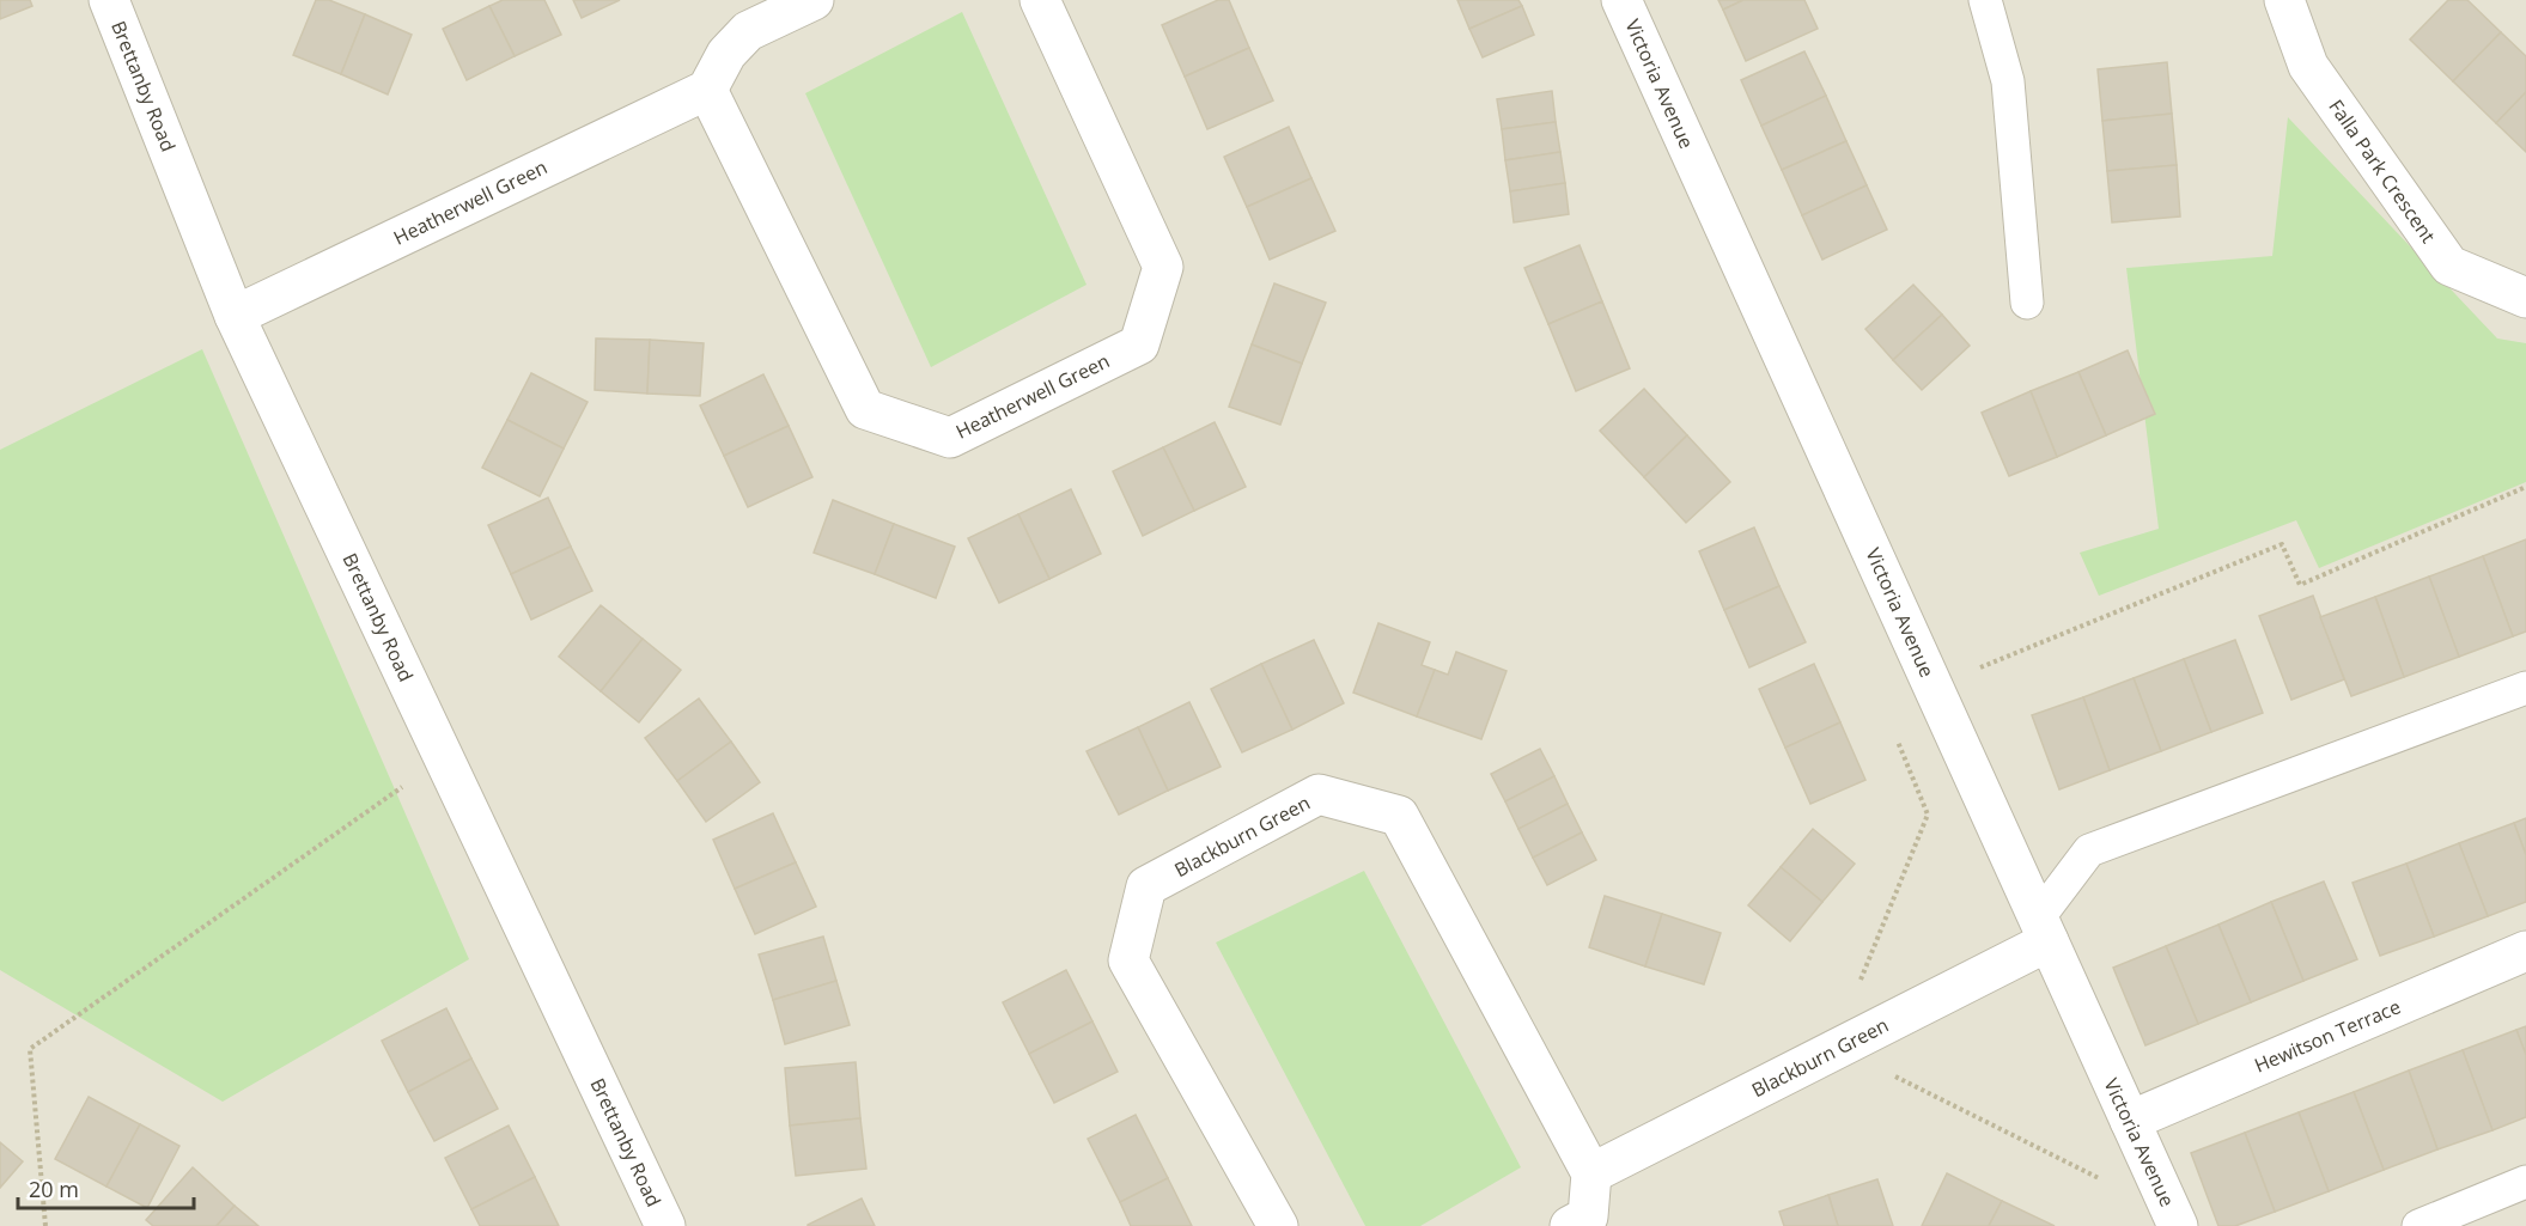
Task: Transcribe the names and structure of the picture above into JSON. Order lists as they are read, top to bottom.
{
  "streets": {
    "street": [
      "Victoria Avenue",
      "Brettanby Road",
      "Falla Park Crescent",
      "Heatherwell Green",
      "Blackburn Green",
      "Hewitson Terrace"
    ]
  },
  "crossings": [
    ["Victoria Avenue", "Blackburn Green"],
    ["Victoria Avenue", "Hewitson Terrace"],
    ["Brettanby Road", "Heatherwell Green"]
  ],
  "scale_bar": "20 m"
}
